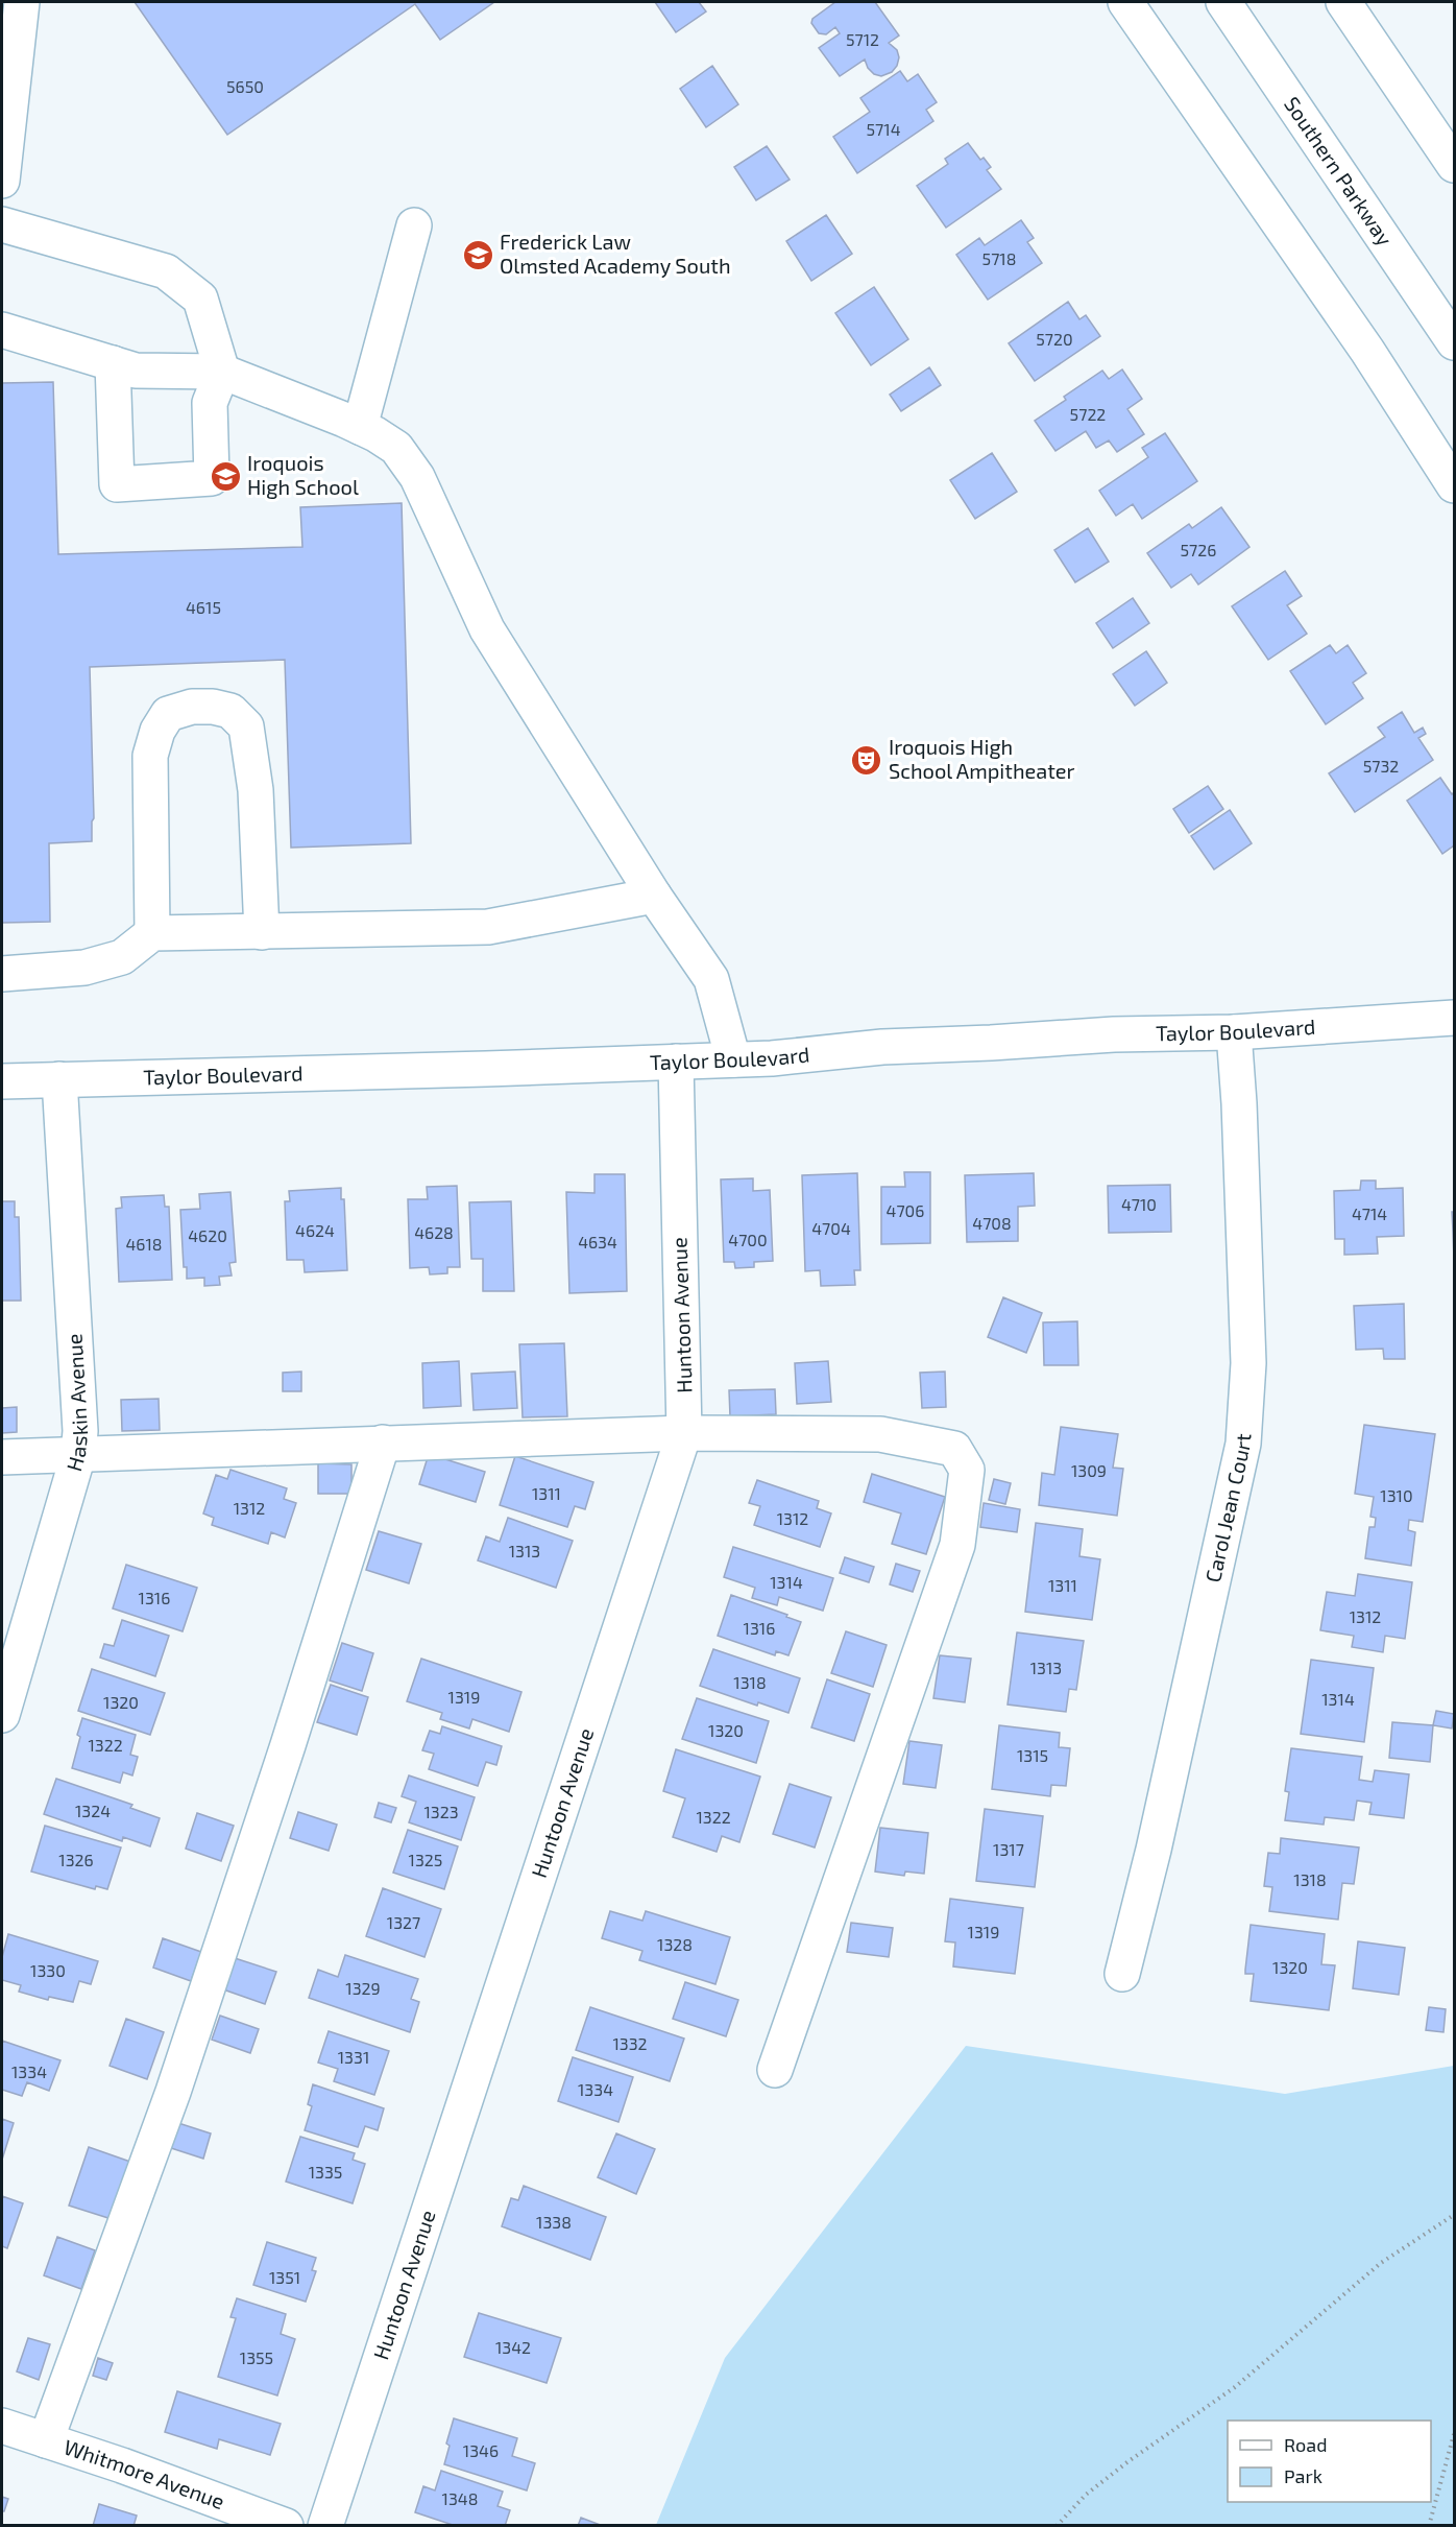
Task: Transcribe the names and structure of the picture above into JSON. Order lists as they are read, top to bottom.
{
  "streets": {
    "street": [
      "Southern Parkway",
      "Taylor Boulevard",
      "Huntoon Avenue",
      "Haskin Avenue",
      "Carol Jean Court",
      "Whitmore Avenue"
    ]
  },
  "crossings": [
    ["Taylor Boulevard", "Huntoon Avenue"],
    ["Taylor Boulevard", "Haskin Avenue"],
    ["Taylor Boulevard", "Carol Jean Court"]
  ],
  "places": {
    "school or university": ["Frederick Law Olmsted Academy South", "Iroquois High School"],
    "theatre": ["Iroquois High School Ampitheater"]
  },
  "house_numbers": [
    "5712",
    "5650",
    "5714",
    "5718",
    "5720",
    "5722",
    "5726",
    "4615",
    "5732",
    "4710",
    "4706",
    "4714",
    "4708",
    "4704",
    "4624",
    "4628",
    "4620",
    "4700",
    "4634",
    "4618",
    "1309",
    "1311",
    "1310",
    "1312",
    "1312",
    "1313",
    "1314",
    "1311",
    "1316",
    "1312",
    "1316",
    "1313",
    "1318",
    "1319",
    "1314",
    "1320",
    "1320",
    "1322",
    "1315",
    "1324",
    "1323",
    "1322",
    "1317",
    "1326",
    "1325",
    "1318",
    "1327",
    "1319",
    "1328",
    "1320",
    "1330",
    "1329",
    "1332",
    "1331",
    "1334",
    "1334",
    "1335",
    "1338",
    "1351",
    "1342",
    "1355",
    "1346",
    "1348"
  ],
  "legend": ["Road", "Park"]
}
